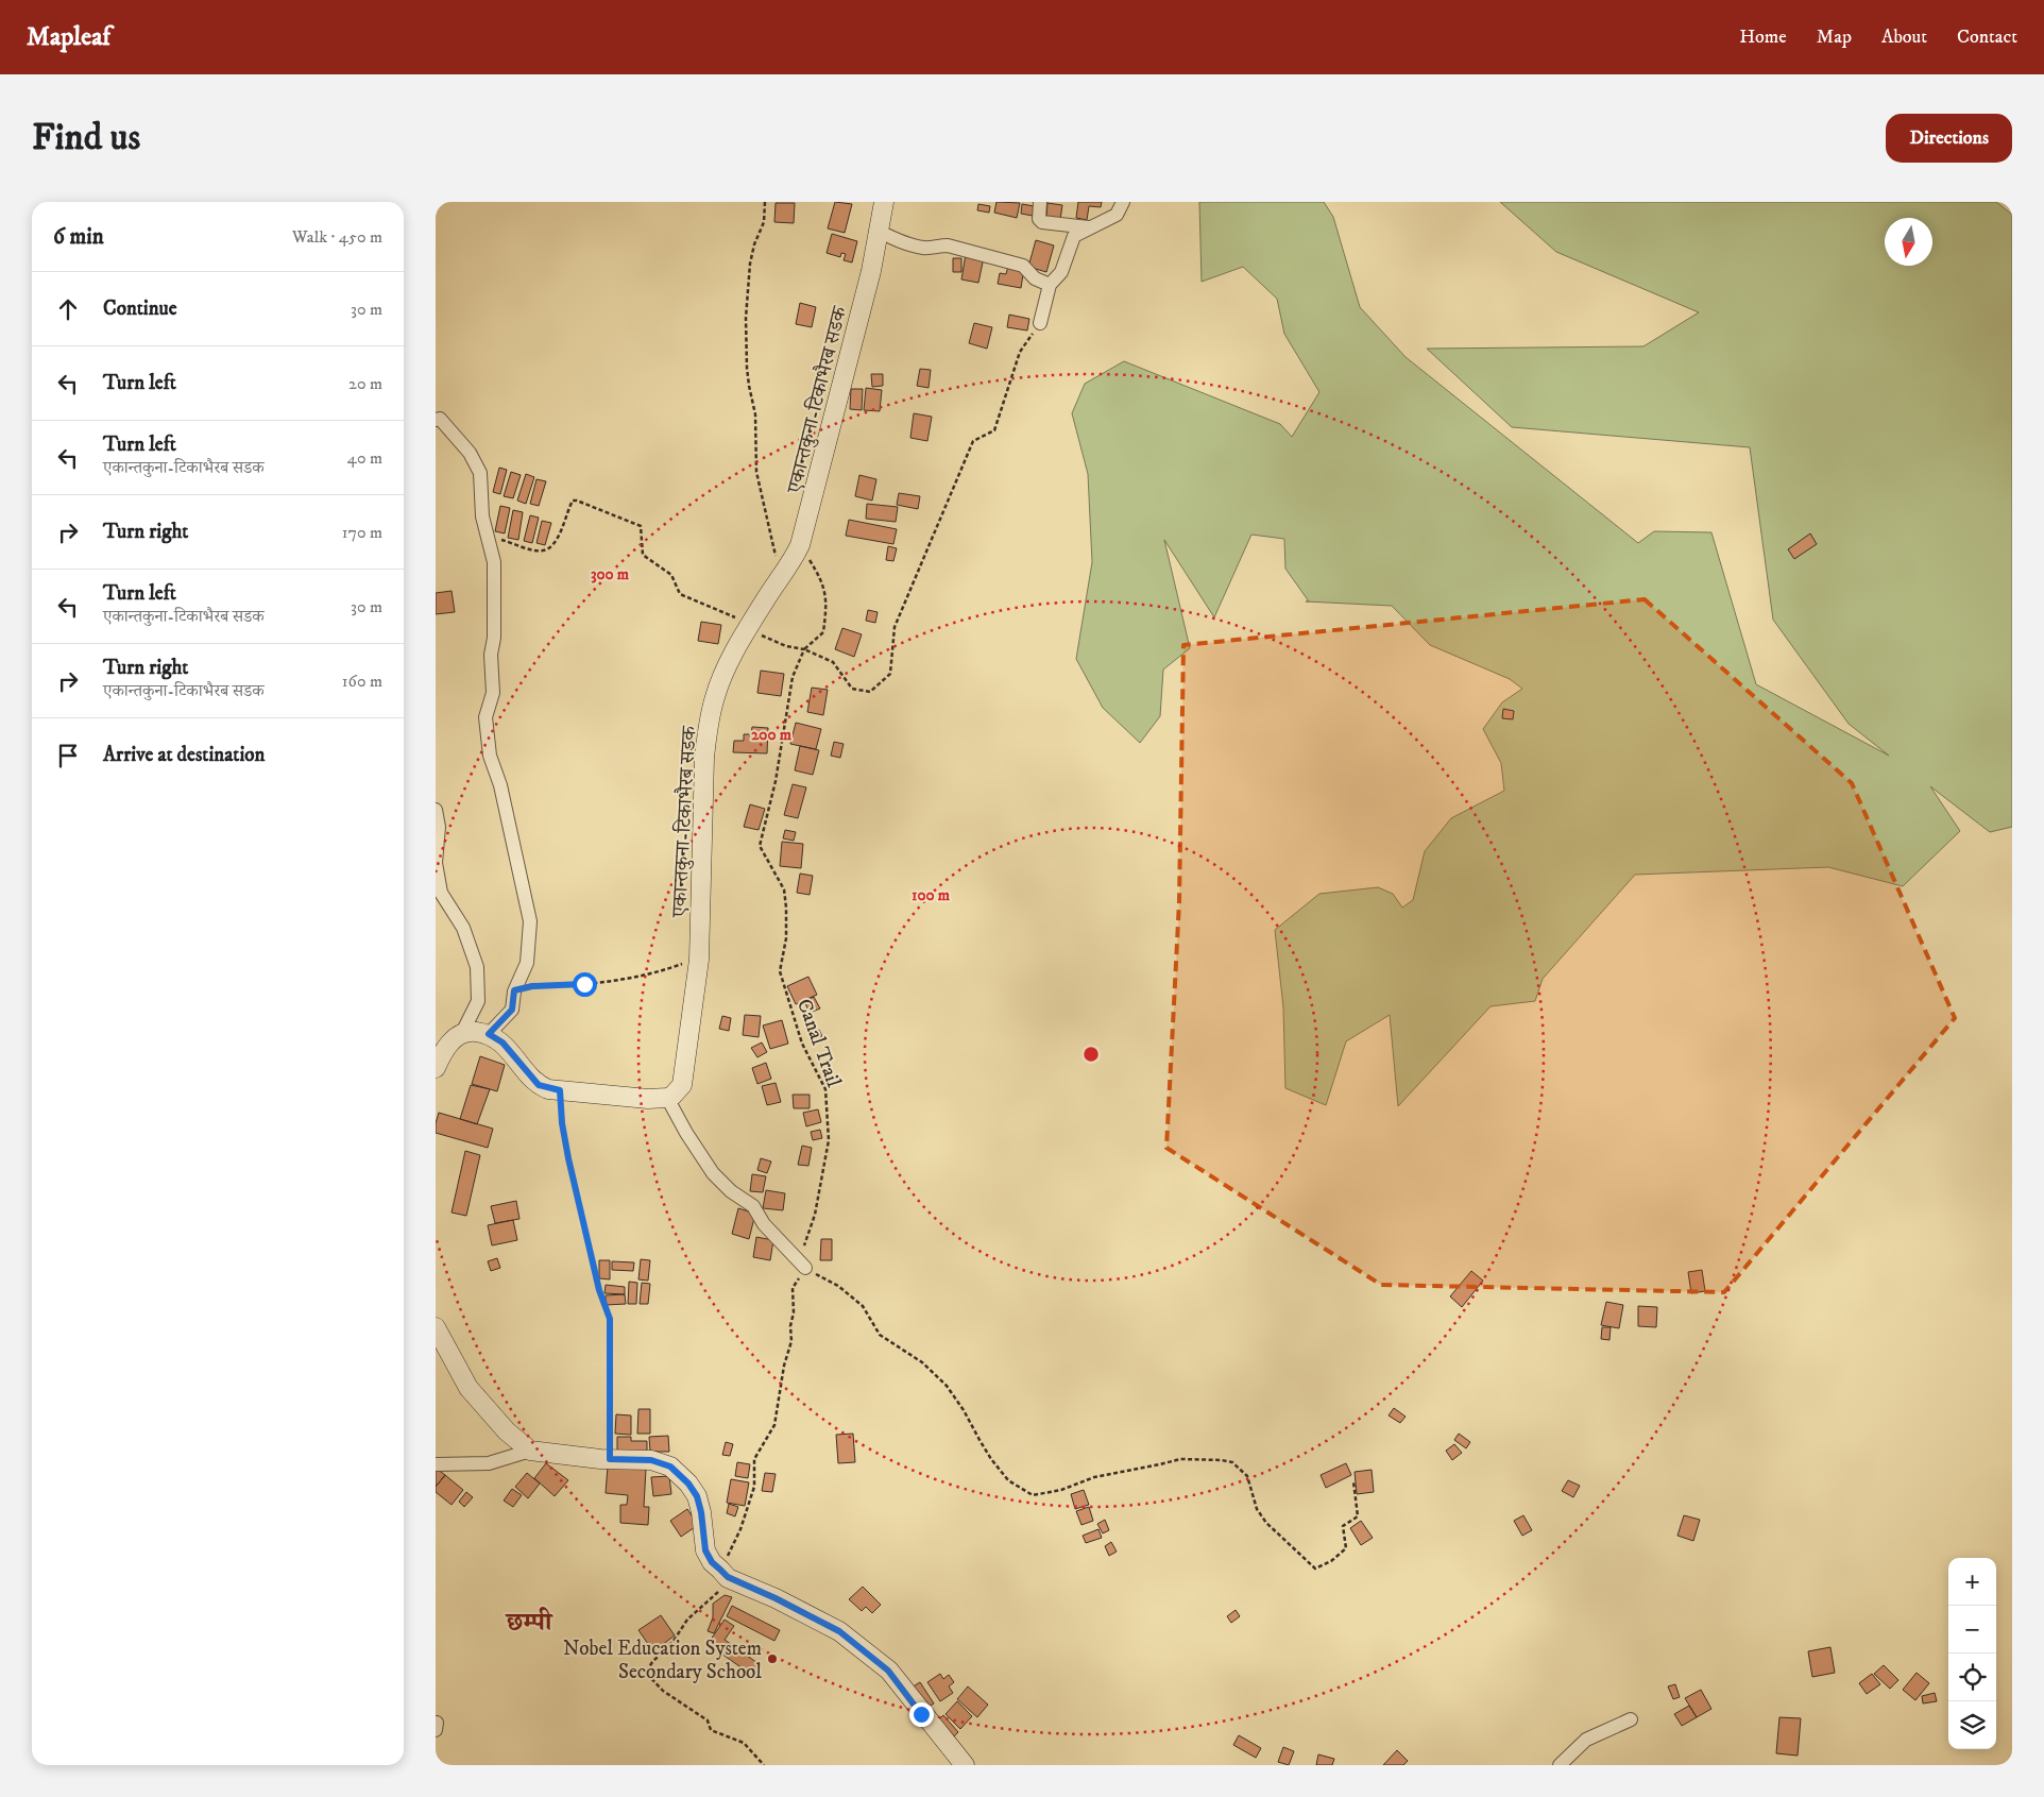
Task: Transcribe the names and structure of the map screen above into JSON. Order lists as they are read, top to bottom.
{
  "streets": {
    "main road": ["एकान्तकुना-टिकाभैरब सडक"],
    "path": ["Canal Trail"]
  },
  "districts": ["छम्पी"],
  "places": ["Nobel Education System Secondary School"],
  "north": "bottom",
  "page": {
    "header": "Mapleaf",
    "nav": [
      "Home",
      "Map",
      "About",
      "Contact"
    ],
    "buttons": "Directions",
    "title": "Find us",
    "heading": ["6 min", "Walk · 450 m"],
    "list": [
      ["Continue", "30 m"],
      ["Turn left", "20 m"],
      ["Turn left", "एकान्तकुना-टिकाभैरब सडक", "40 m"],
      ["Turn right", "170 m"],
      ["Turn left", "एकान्तकुना-टिकाभैरब सडक", "30 m"],
      ["Turn right", "एकान्तकुना-टिकाभैरब सडक", "160 m"],
      "Arrive at destination"
    ],
    "map_buttons": ["+", "−"]
  },
  "rings": ["300 m", "200 m", "100 m"]
}
